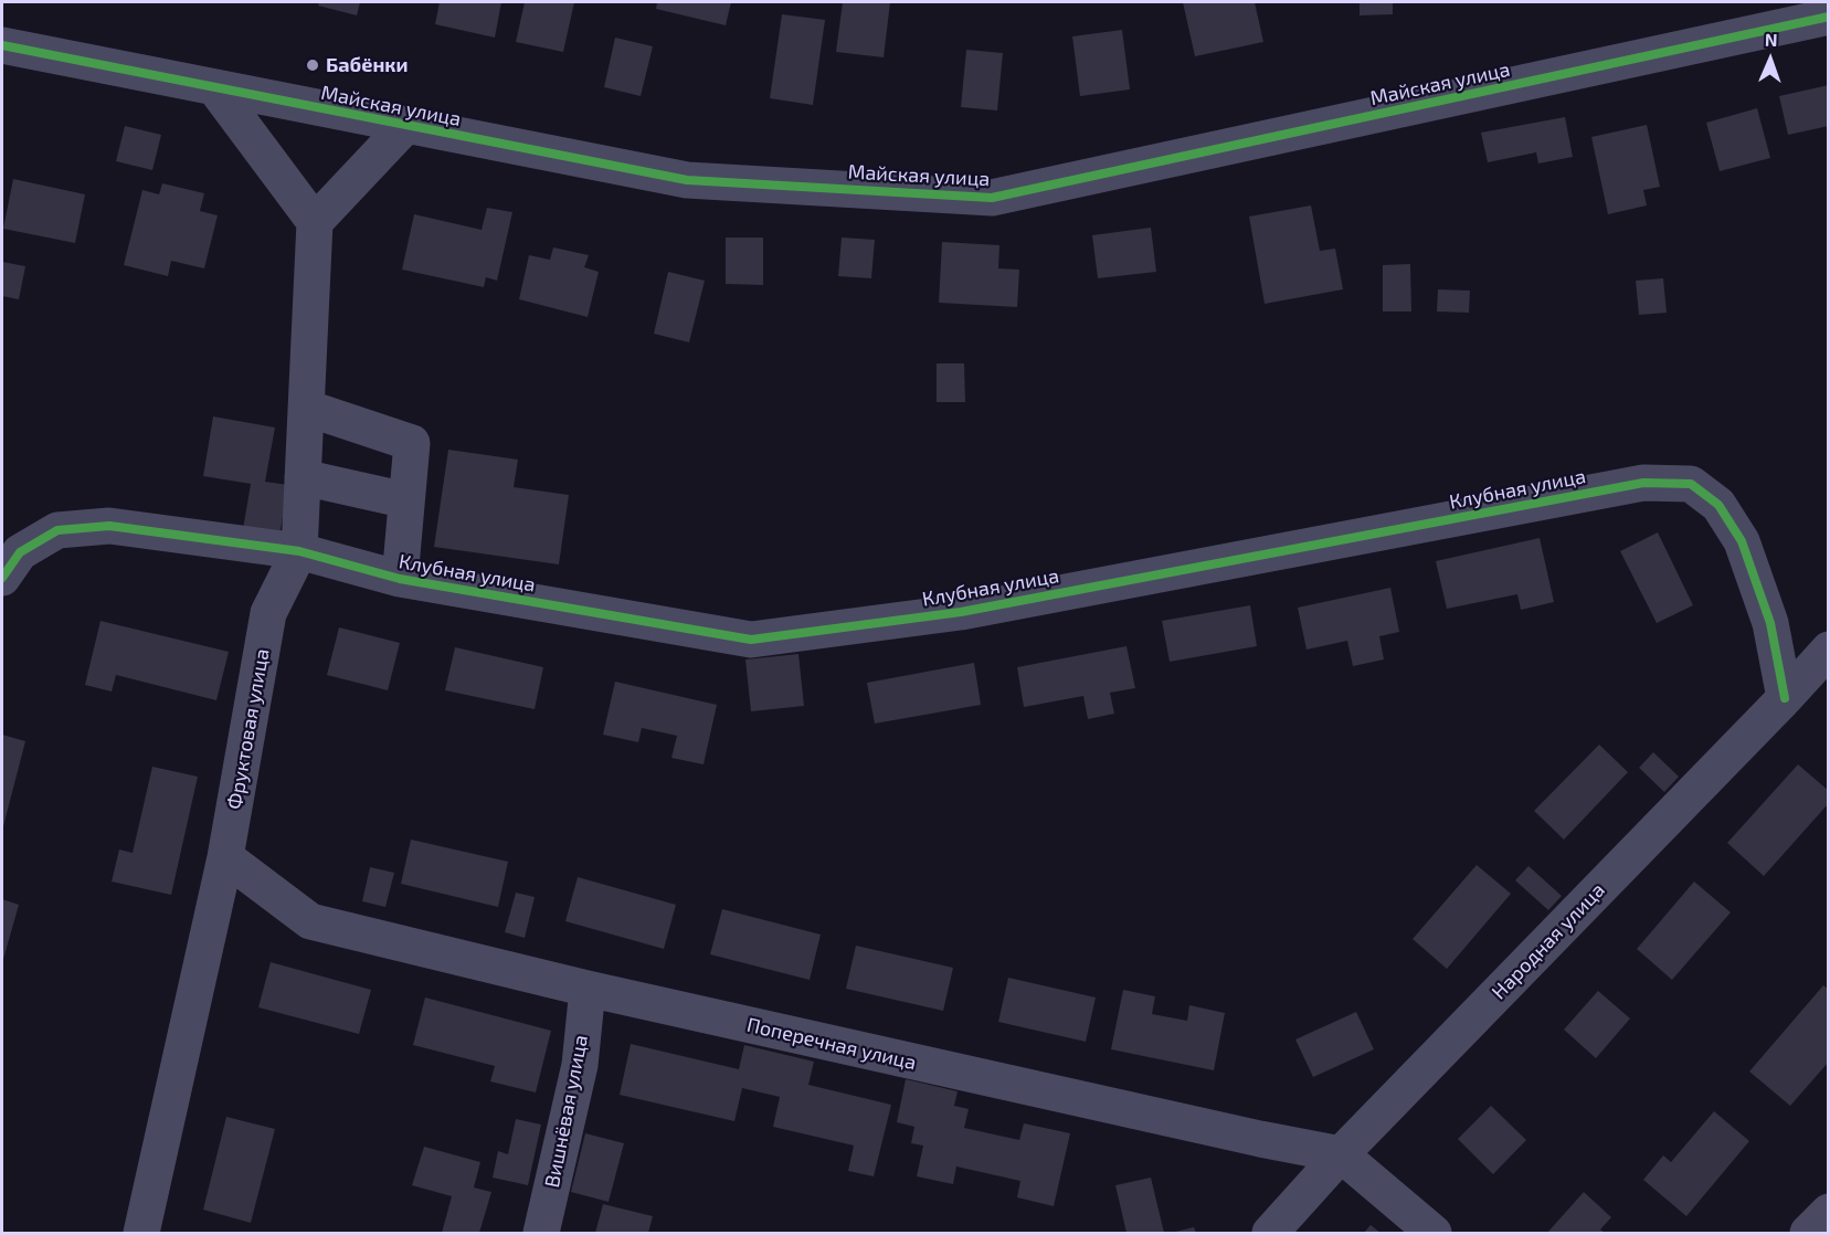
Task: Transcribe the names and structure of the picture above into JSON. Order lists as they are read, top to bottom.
{
  "streets": {
    "street": [
      "Майская улица",
      "Клубная улица",
      "Фруктовая улица",
      "Народная улица",
      "Поперечная улица",
      "Вишнёвая улица"
    ]
  },
  "crossings": [
    ["Клубная улица", "Фруктовая улица"],
    ["Клубная улица", "Народная улица"],
    ["Фруктовая улица", "Поперечная улица"],
    ["Народная улица", "Поперечная улица"],
    ["Поперечная улица", "Вишнёвая улица"]
  ],
  "places": ["Бабёнки"],
  "north": "top"
}
